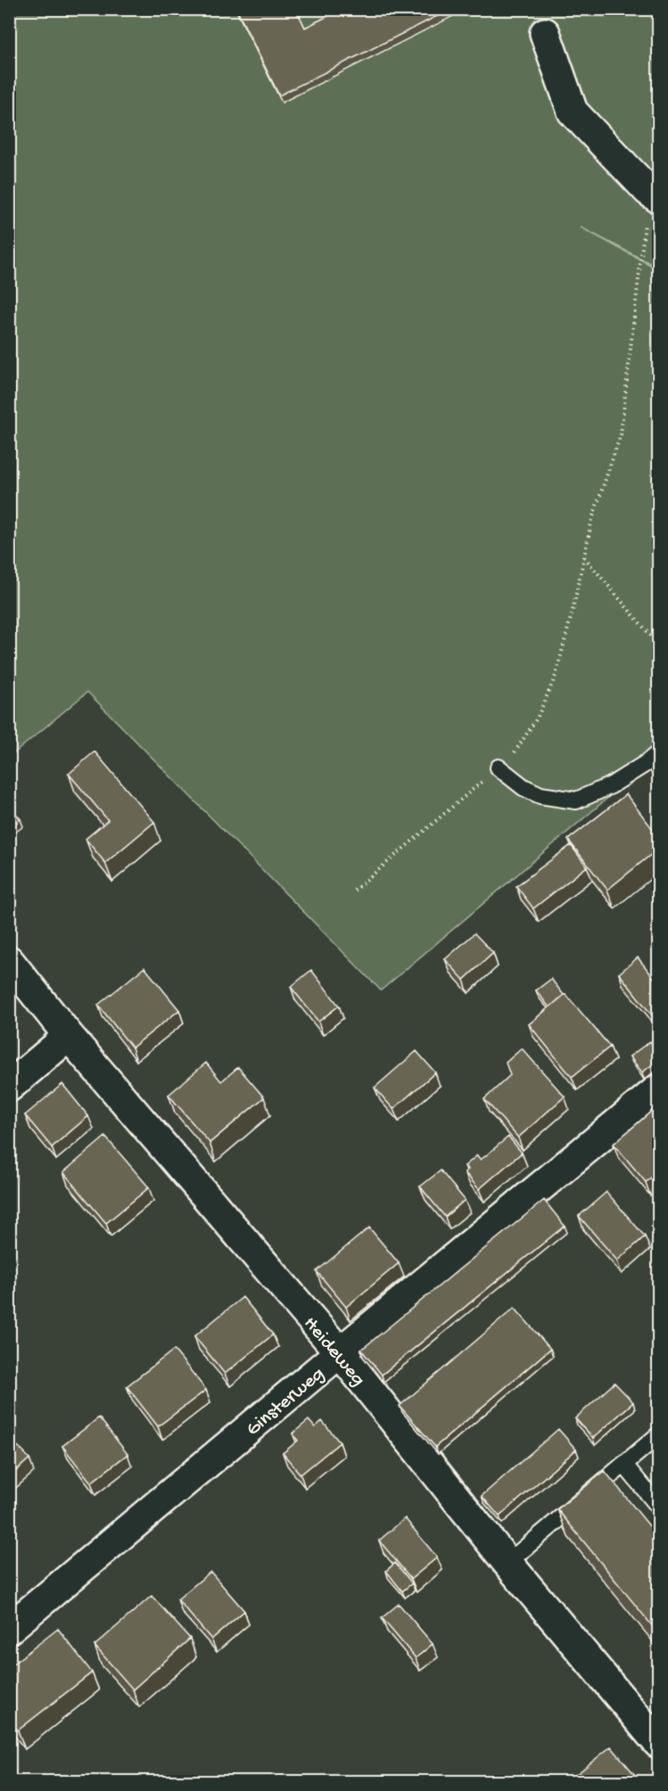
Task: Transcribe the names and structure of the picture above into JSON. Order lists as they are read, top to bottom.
{
  "streets": {
    "street": ["Heideweg", "Ginsterweg"]
  },
  "crossings": [
    ["Heideweg", "Ginsterweg"]
  ]
}
